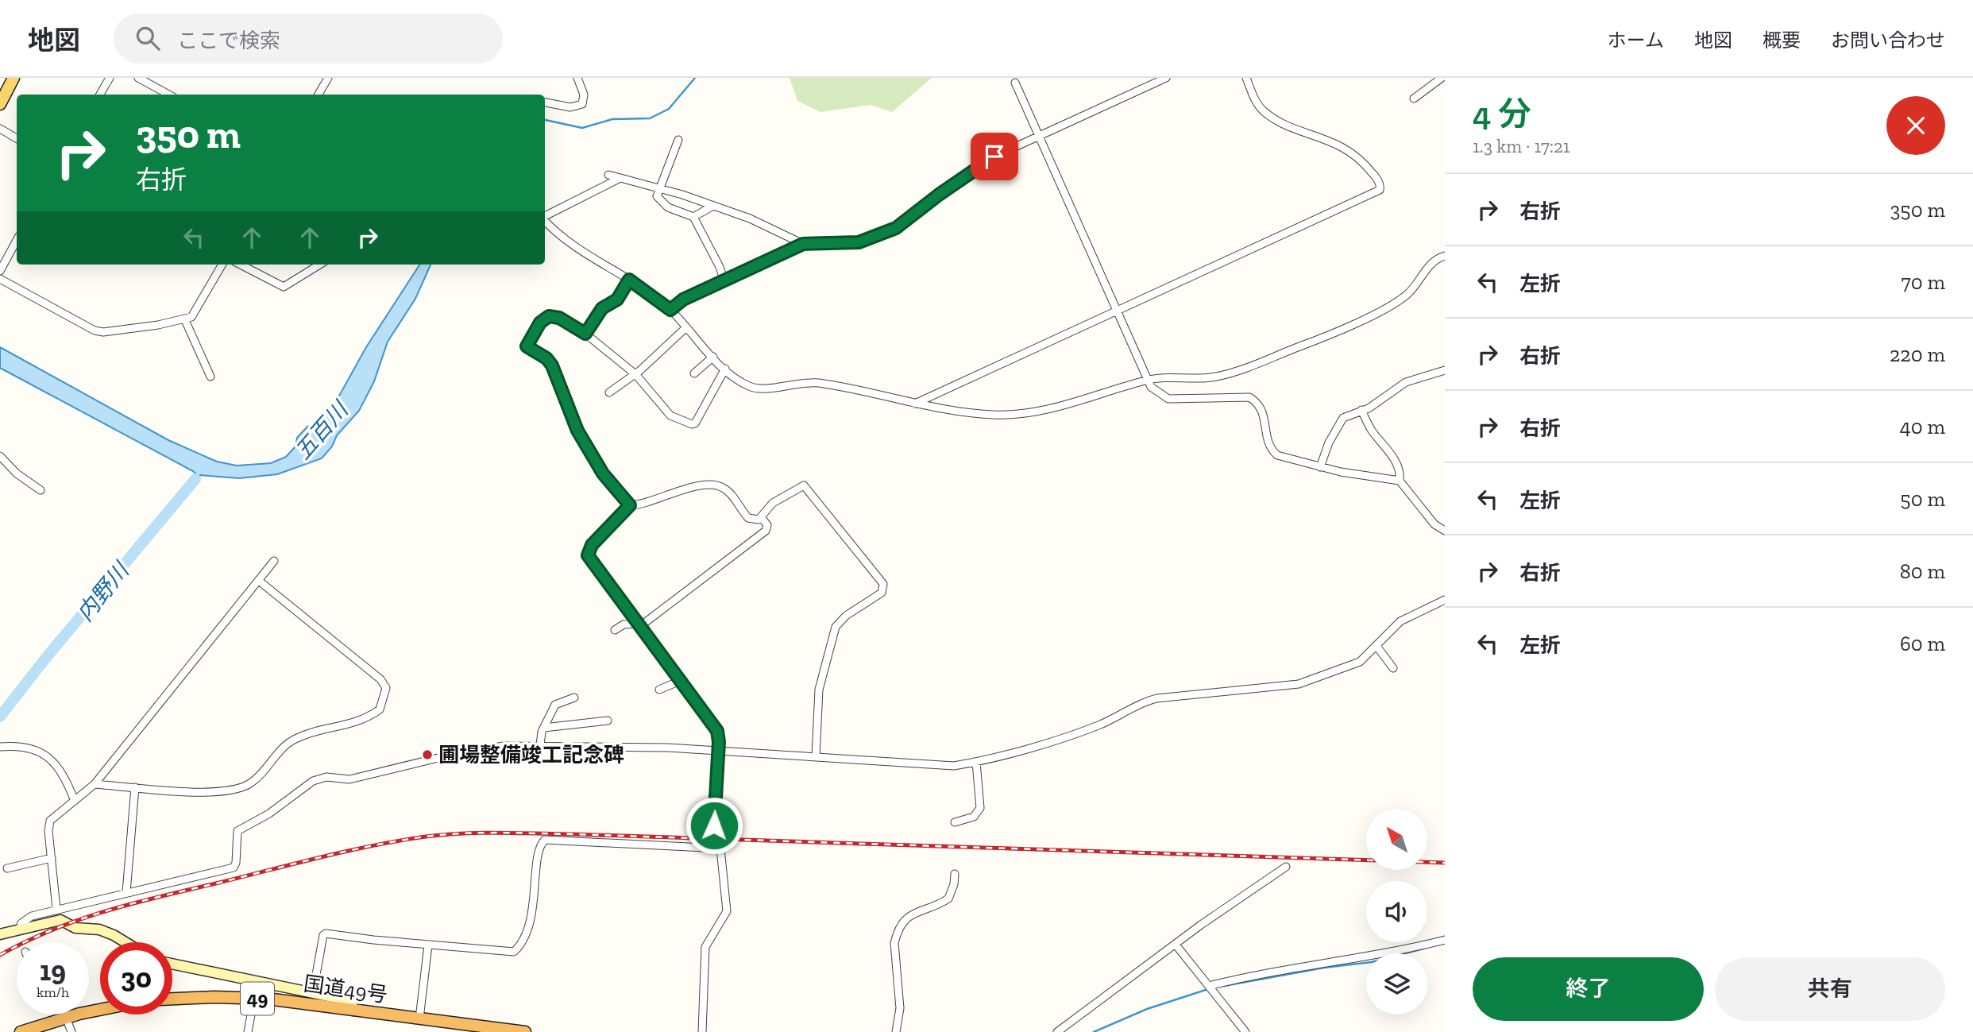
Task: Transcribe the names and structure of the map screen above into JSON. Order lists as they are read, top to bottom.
{
  "streets": {
    "highway": ["国道49号", "49"]
  },
  "water": ["五百川", "内野川"],
  "places": ["圃場整備竣工記念碑"],
  "north": "top left",
  "page": {
    "header": "地図",
    "search": "ここで検索",
    "nav": [
      "ホーム",
      "地図",
      "概要",
      "お問い合わせ"
    ],
    "heading": ["4 分", "1.3 km · 17:21"],
    "turn": ["350 m", "右折"],
    "list": [
      {
        "name": "右折",
        "value": "350 m"
      },
      {
        "name": "左折",
        "value": "70 m"
      },
      {
        "name": "右折",
        "value": "220 m"
      },
      {
        "name": "右折",
        "value": "40 m"
      },
      {
        "name": "左折",
        "value": "50 m"
      },
      {
        "name": "右折",
        "value": "80 m"
      },
      {
        "name": "左折",
        "value": "60 m"
      }
    ],
    "speed": "19 km/h",
    "limit": "30",
    "buttons": ["終了", "共有"]
  }
}
